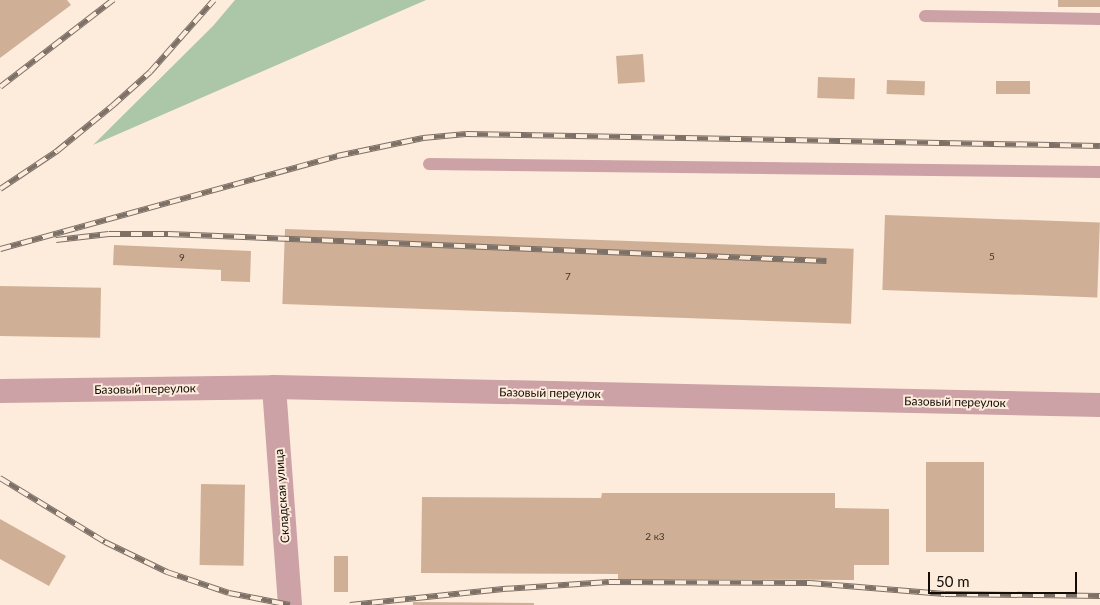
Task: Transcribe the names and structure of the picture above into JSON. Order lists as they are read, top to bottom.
{
  "streets": {
    "street": ["Базовый переулок", "Складская улица"]
  },
  "crossings": [
    ["Базовый переулок", "Складская улица"]
  ],
  "house_numbers": [
    "5",
    "9",
    "7",
    "2 к3"
  ],
  "scale_bar": "50 m"
}
